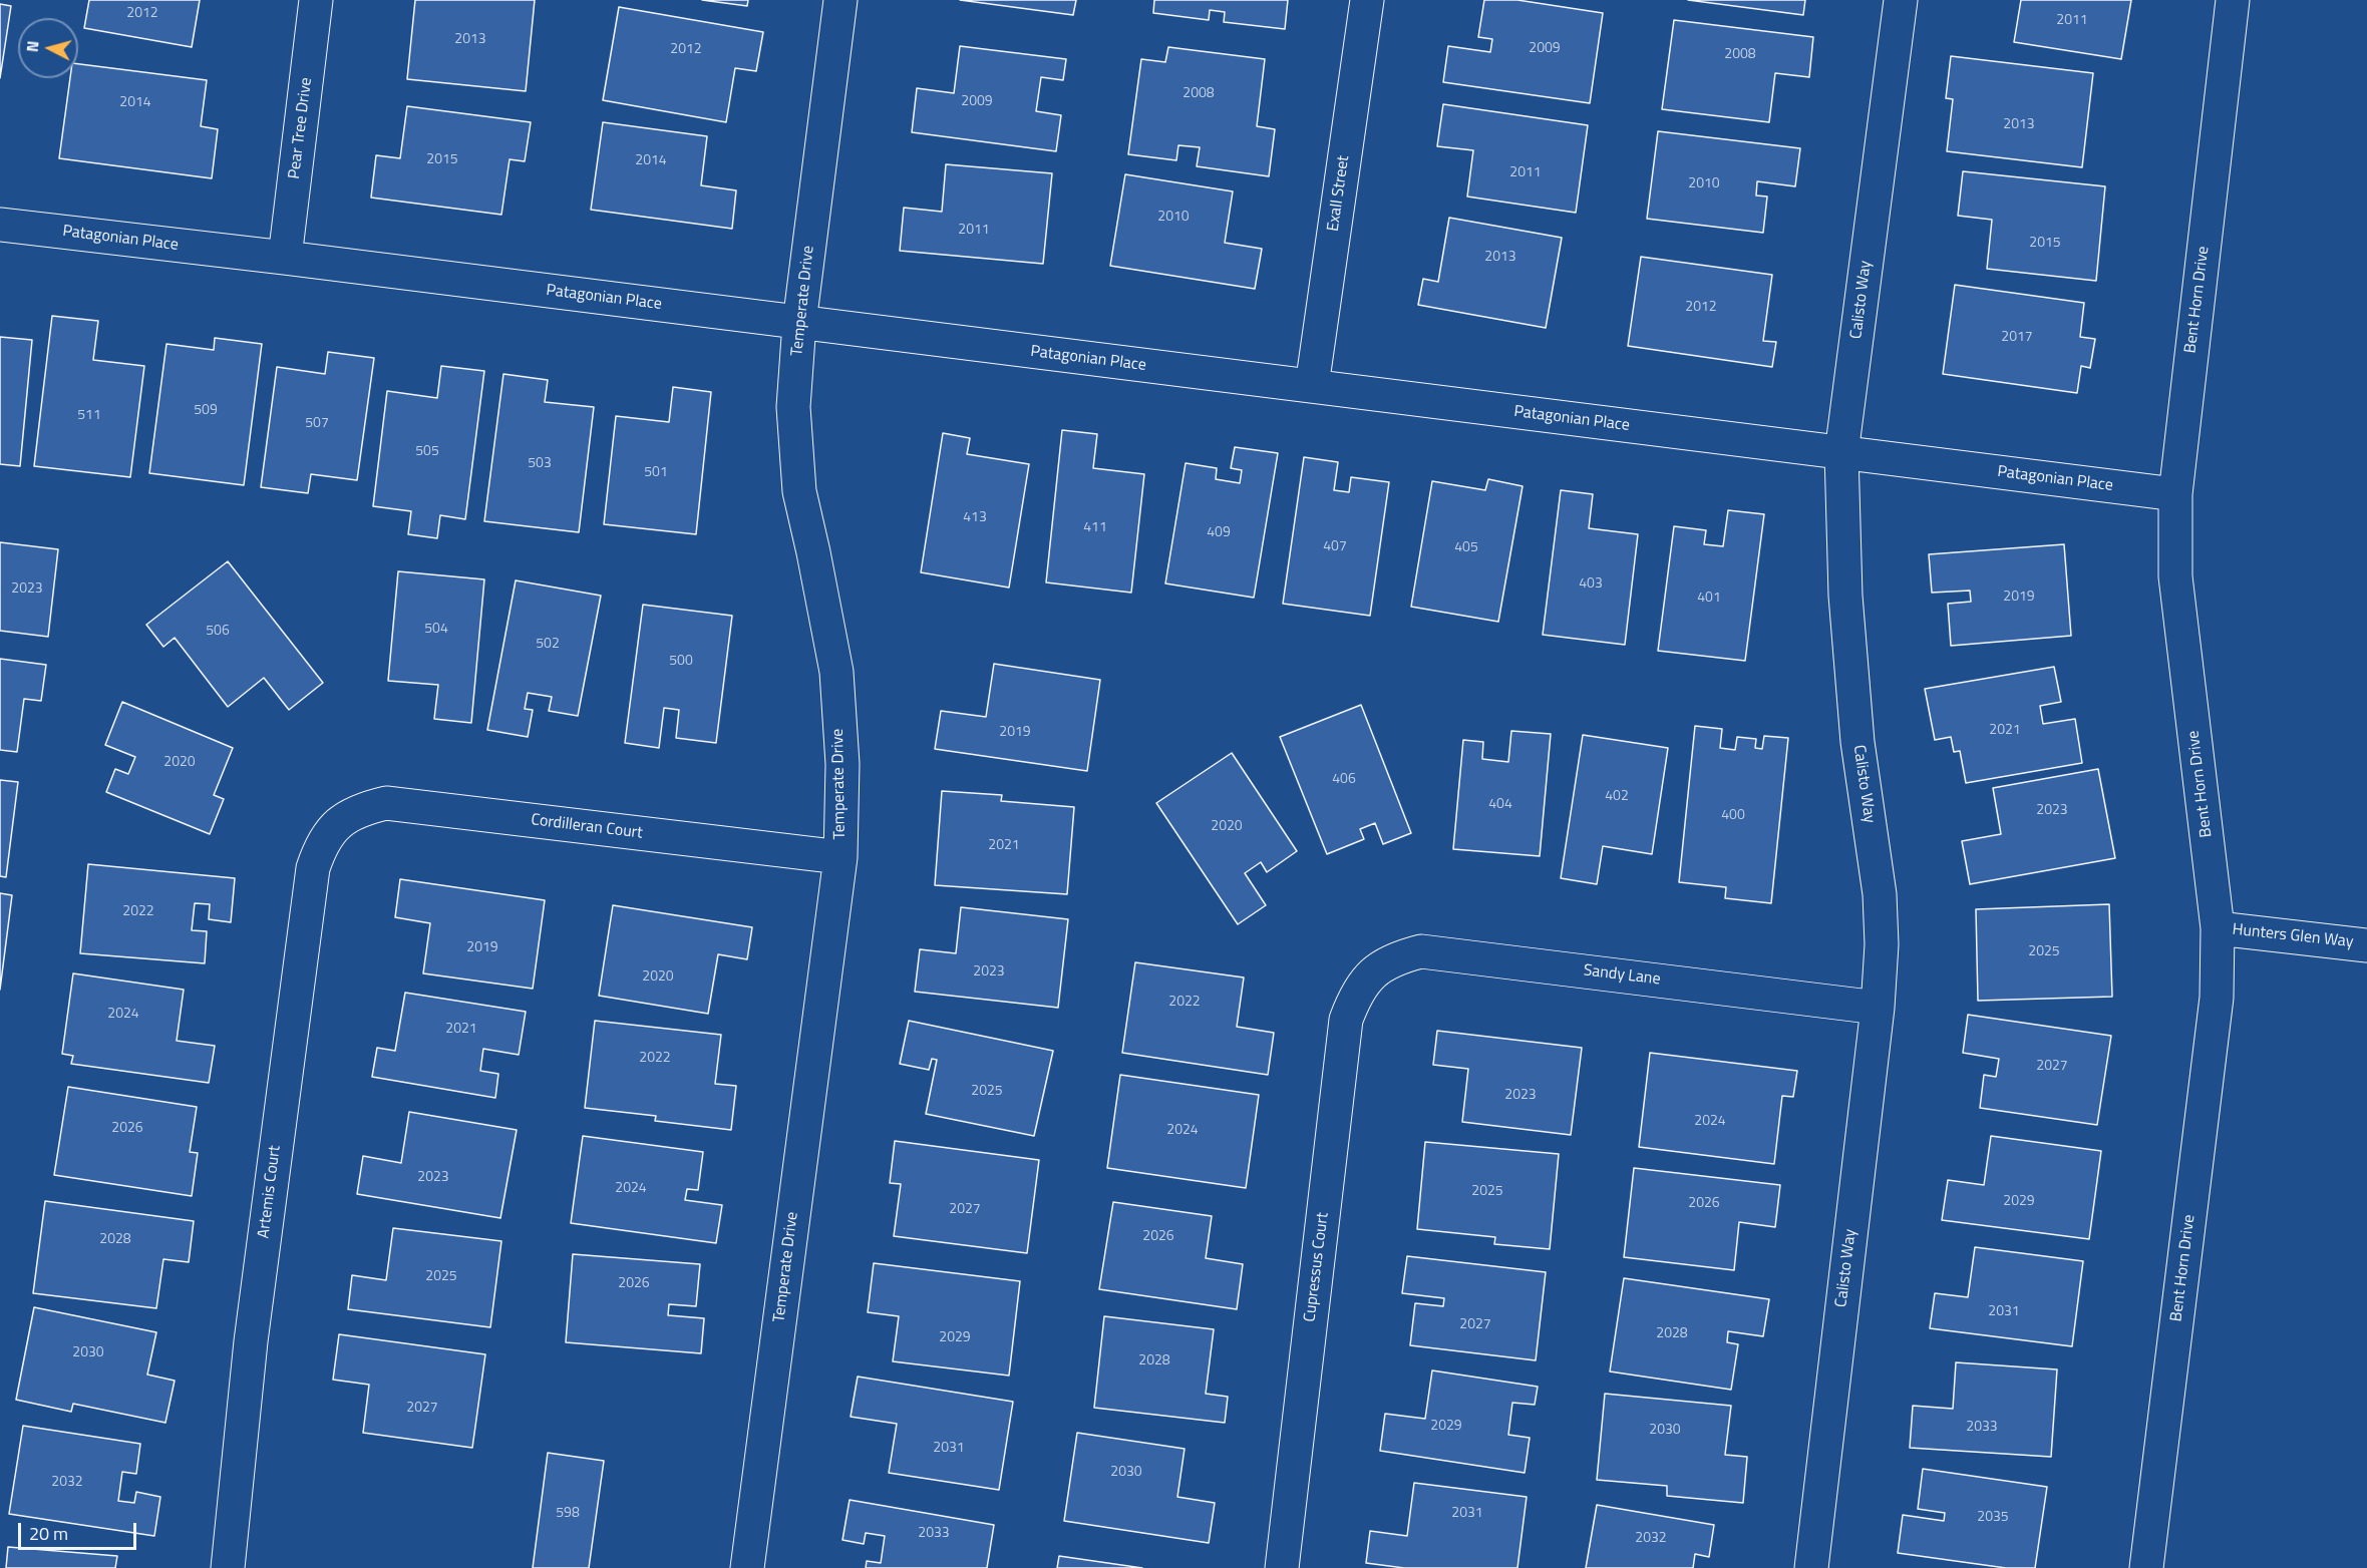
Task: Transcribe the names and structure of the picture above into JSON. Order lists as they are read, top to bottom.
{
  "streets": {
    "street": [
      "Pear Tree Drive",
      "Exall Street",
      "Patagonian Place",
      "Calisto Way",
      "Bent Horn Drive",
      "Temperate Drive",
      "Cordilleran Court",
      "Hunters Glen Way",
      "Sandy Lane",
      "Artemis Court",
      "Cupressus Court"
    ]
  },
  "crossings": [
    ["Pear Tree Drive", "Patagonian Place"],
    ["Exall Street", "Patagonian Place"],
    ["Patagonian Place", "Calisto Way"],
    ["Patagonian Place", "Bent Horn Drive"],
    ["Patagonian Place", "Temperate Drive"],
    ["Calisto Way", "Sandy Lane"],
    ["Bent Horn Drive", "Hunters Glen Way"],
    ["Temperate Drive", "Cordilleran Court"],
    ["Cordilleran Court", "Artemis Court"],
    ["Sandy Lane", "Cupressus Court"]
  ],
  "house_numbers": [
    "2012",
    "2011",
    "2013",
    "2009",
    "2012",
    "2008",
    "2008",
    "2009",
    "2014",
    "2013",
    "2015",
    "2014",
    "2011",
    "2010",
    "2010",
    "2011",
    "2015",
    "2013",
    "2012",
    "2017",
    "509",
    "511",
    "507",
    "505",
    "503",
    "501",
    "413",
    "411",
    "409",
    "407",
    "405",
    "403",
    "2023",
    "2019",
    "401",
    "504",
    "506",
    "502",
    "500",
    "2021",
    "2019",
    "2020",
    "406",
    "402",
    "404",
    "2023",
    "400",
    "2020",
    "2021",
    "2022",
    "2019",
    "2025",
    "2023",
    "2020",
    "2022",
    "2024",
    "2021",
    "2022",
    "2027",
    "2025",
    "2023",
    "2024",
    "2026",
    "2024",
    "2023",
    "2024",
    "2025",
    "2029",
    "2026",
    "2027",
    "2026",
    "2028",
    "2025",
    "2026",
    "2031",
    "2027",
    "2028",
    "2029",
    "2030",
    "2028",
    "2027",
    "2029",
    "2033",
    "2030",
    "2031",
    "2030",
    "2032",
    "598",
    "2031",
    "2035",
    "2033",
    "2032"
  ],
  "scale_bar": "20 m",
  "north": "left"
}
